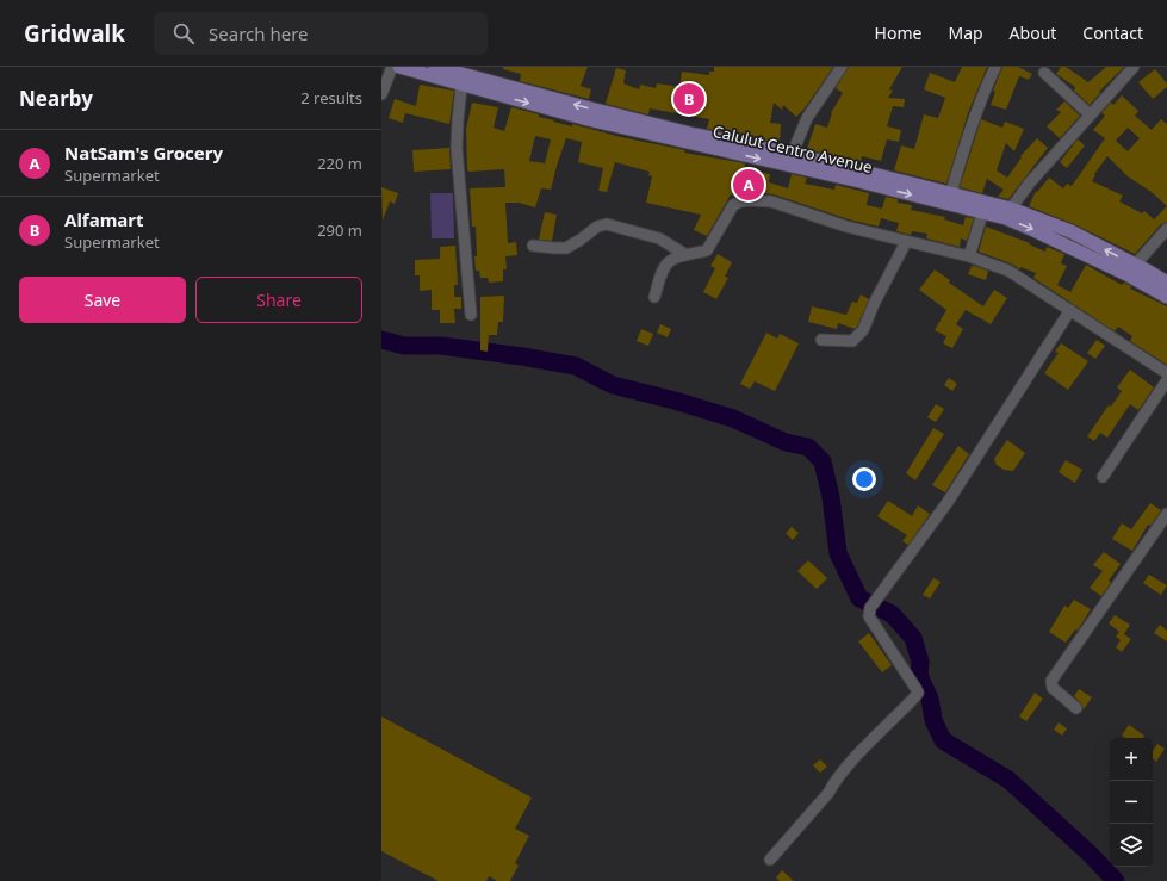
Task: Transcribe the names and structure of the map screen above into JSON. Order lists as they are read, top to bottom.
{
  "streets": {
    "main road": ["Calulut Centro Avenue"]
  },
  "page": {
    "header": "Gridwalk",
    "search": "Search here",
    "nav": [
      "Home",
      "Map",
      "About",
      "Contact"
    ],
    "heading": ["Nearby", "2 results"],
    "pins": ["B", "A"],
    "list": [
      {
        "mark": "A",
        "name": "NatSam's Grocery",
        "note": "Supermarket",
        "value": "220 m"
      },
      {
        "mark": "B",
        "name": "Alfamart",
        "note": "Supermarket",
        "value": "290 m"
      }
    ],
    "buttons": ["Save", "Share"],
    "map_buttons": ["+", "−"]
  }
}
